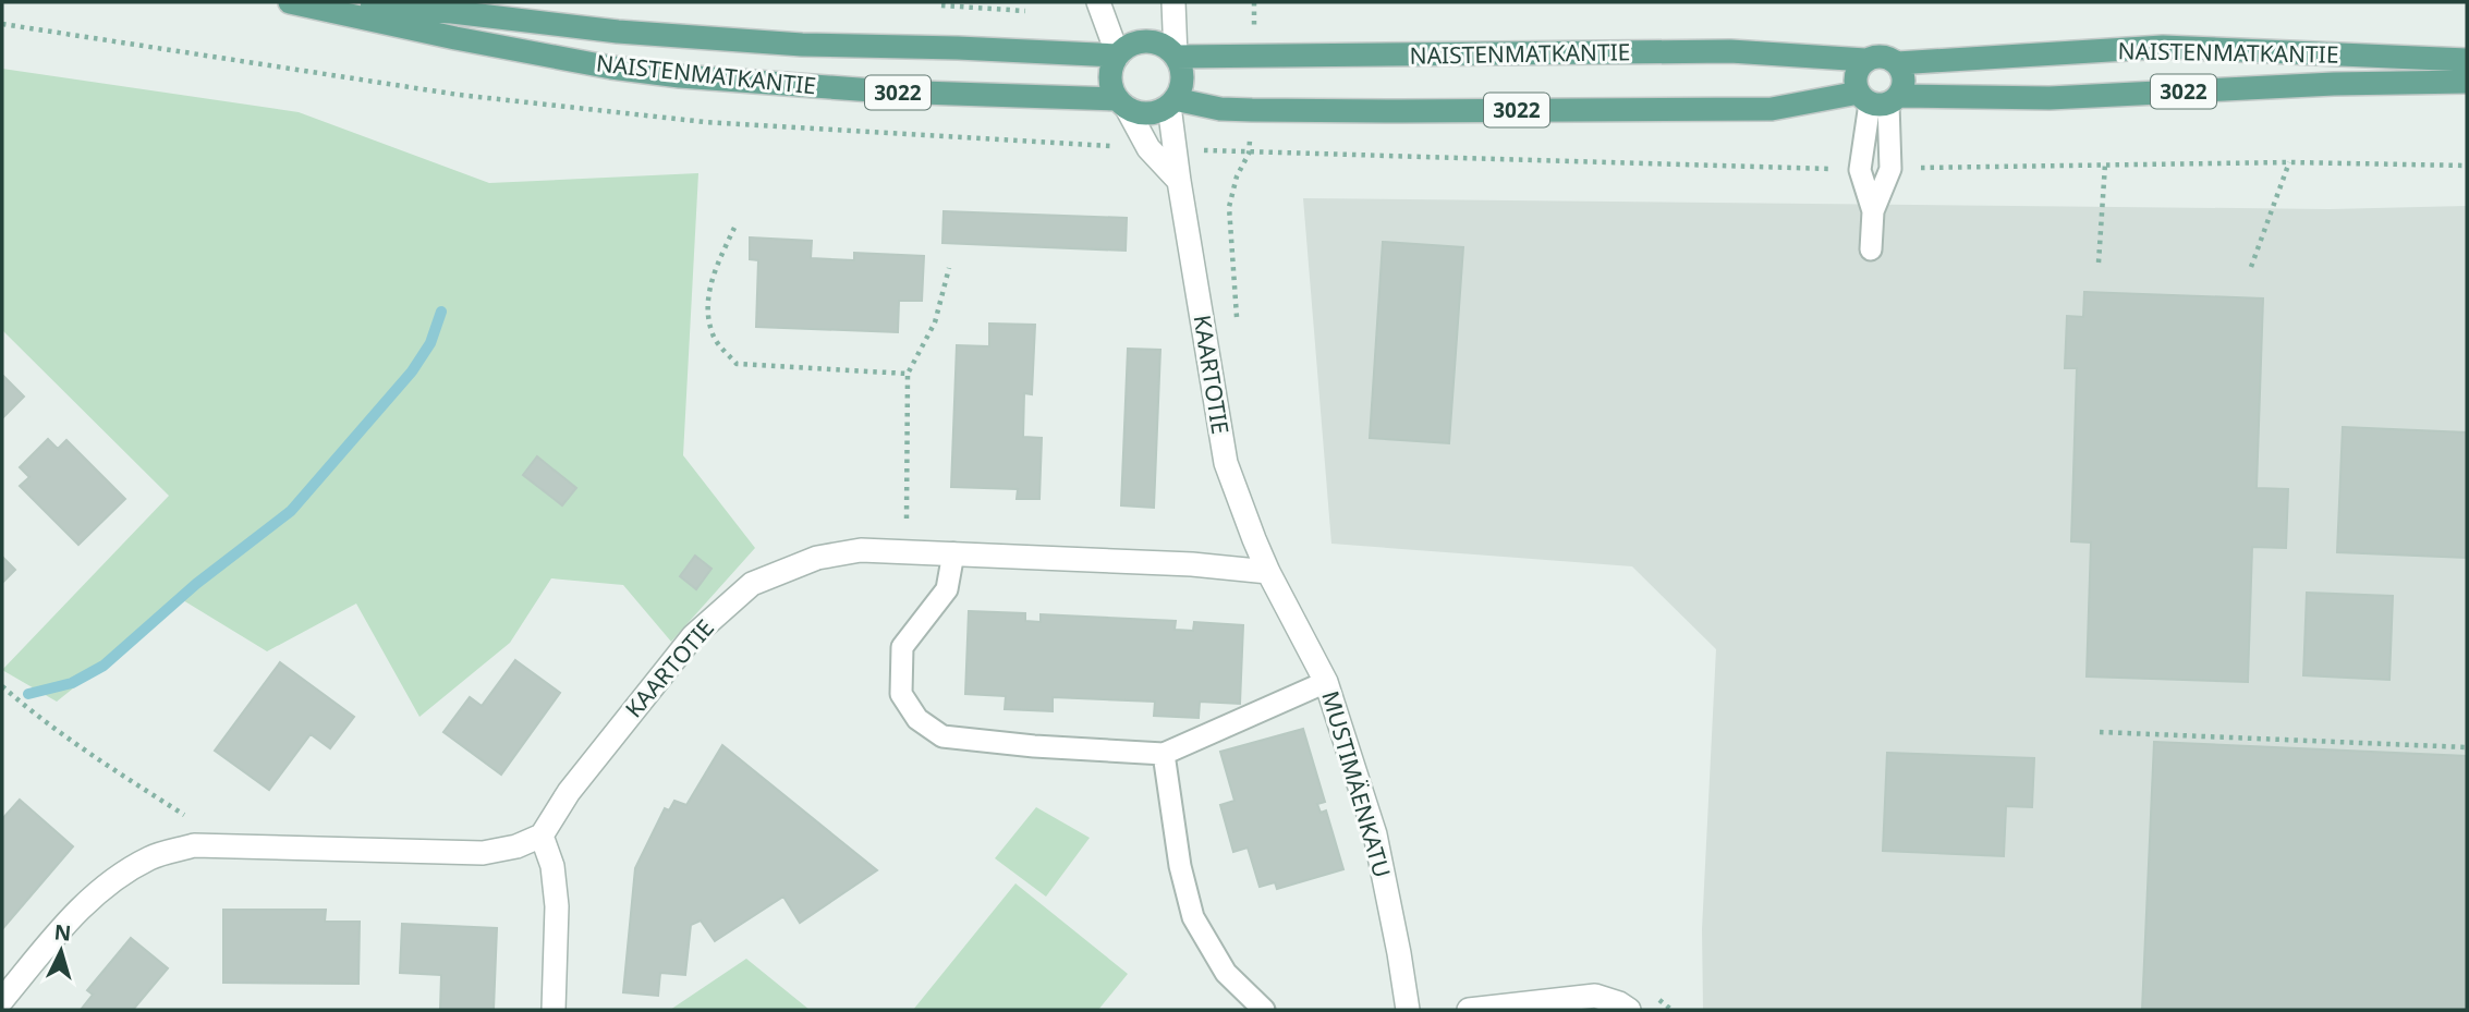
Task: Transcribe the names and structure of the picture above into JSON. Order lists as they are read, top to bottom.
{
  "streets": {
    "main road": ["NAISTENMATKANTIE", "3022"],
    "street": ["KAARTOTIE", "MUSTIMÄENKATU"]
  },
  "crossings": [
    ["NAISTENMATKANTIE", "3022"],
    ["NAISTENMATKANTIE", "KAARTOTIE"],
    ["3022", "KAARTOTIE"],
    ["KAARTOTIE", "MUSTIMÄENKATU"]
  ],
  "north": "top"
}
